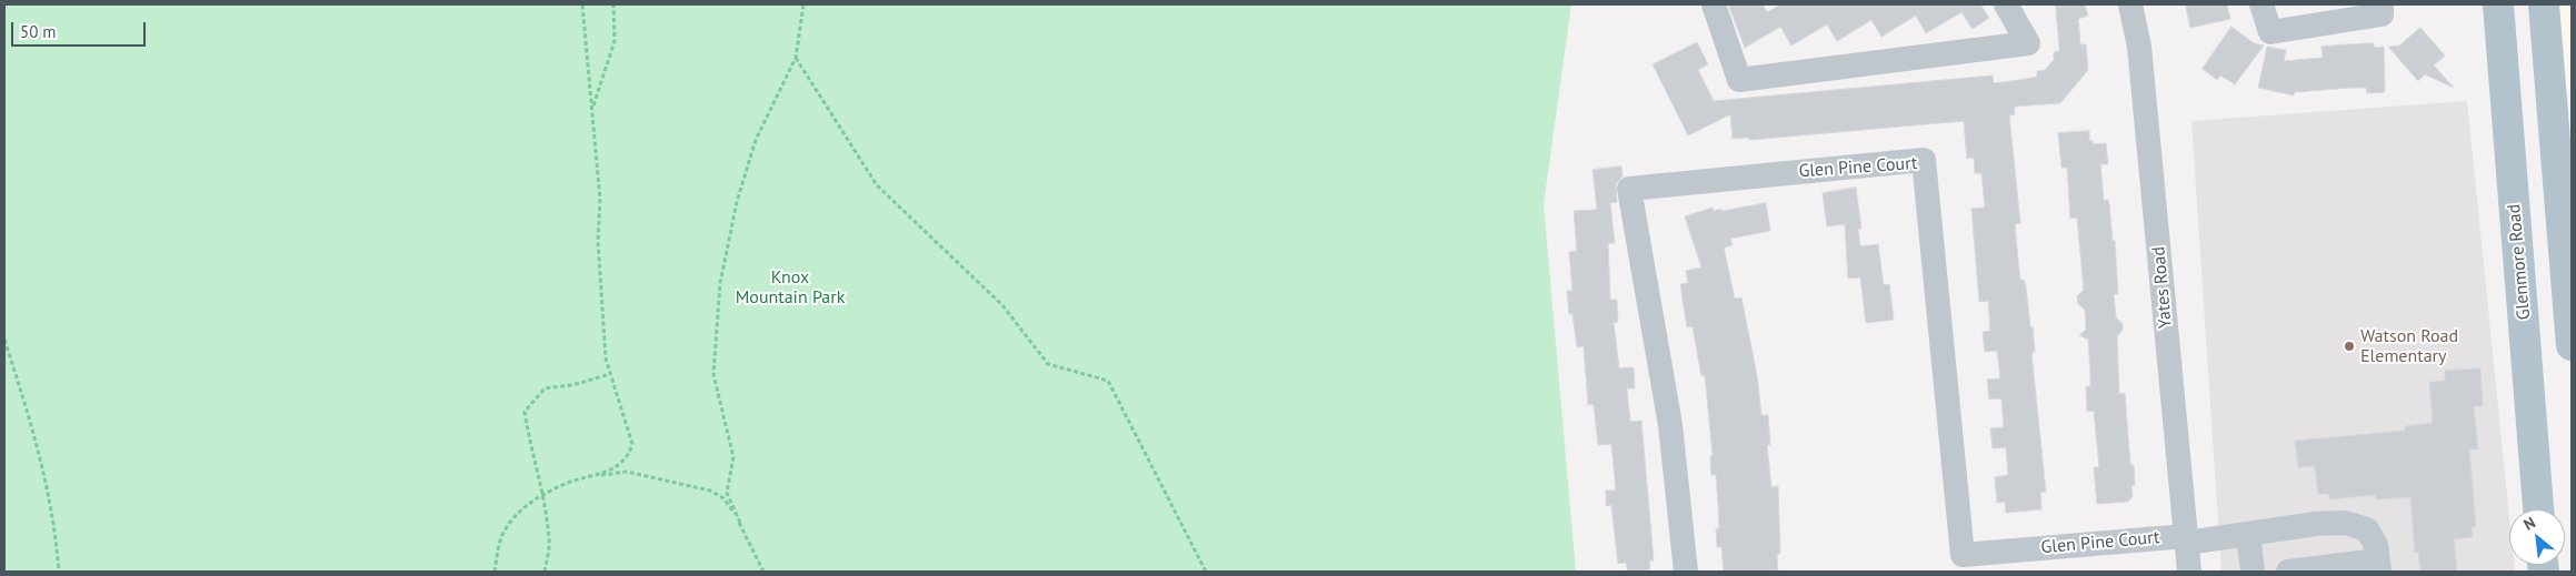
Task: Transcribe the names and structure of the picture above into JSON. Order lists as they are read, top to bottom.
{
  "streets": {
    "main road": ["Glenmore Road"],
    "street": ["Glen Pine Court", "Yates Road"]
  },
  "crossings": [
    ["Glen Pine Court", "Yates Road"]
  ],
  "parks": ["Knox Mountain Park"],
  "places": ["Watson Road Elementary"],
  "scale_bar": "50 m",
  "north": "top left"
}
